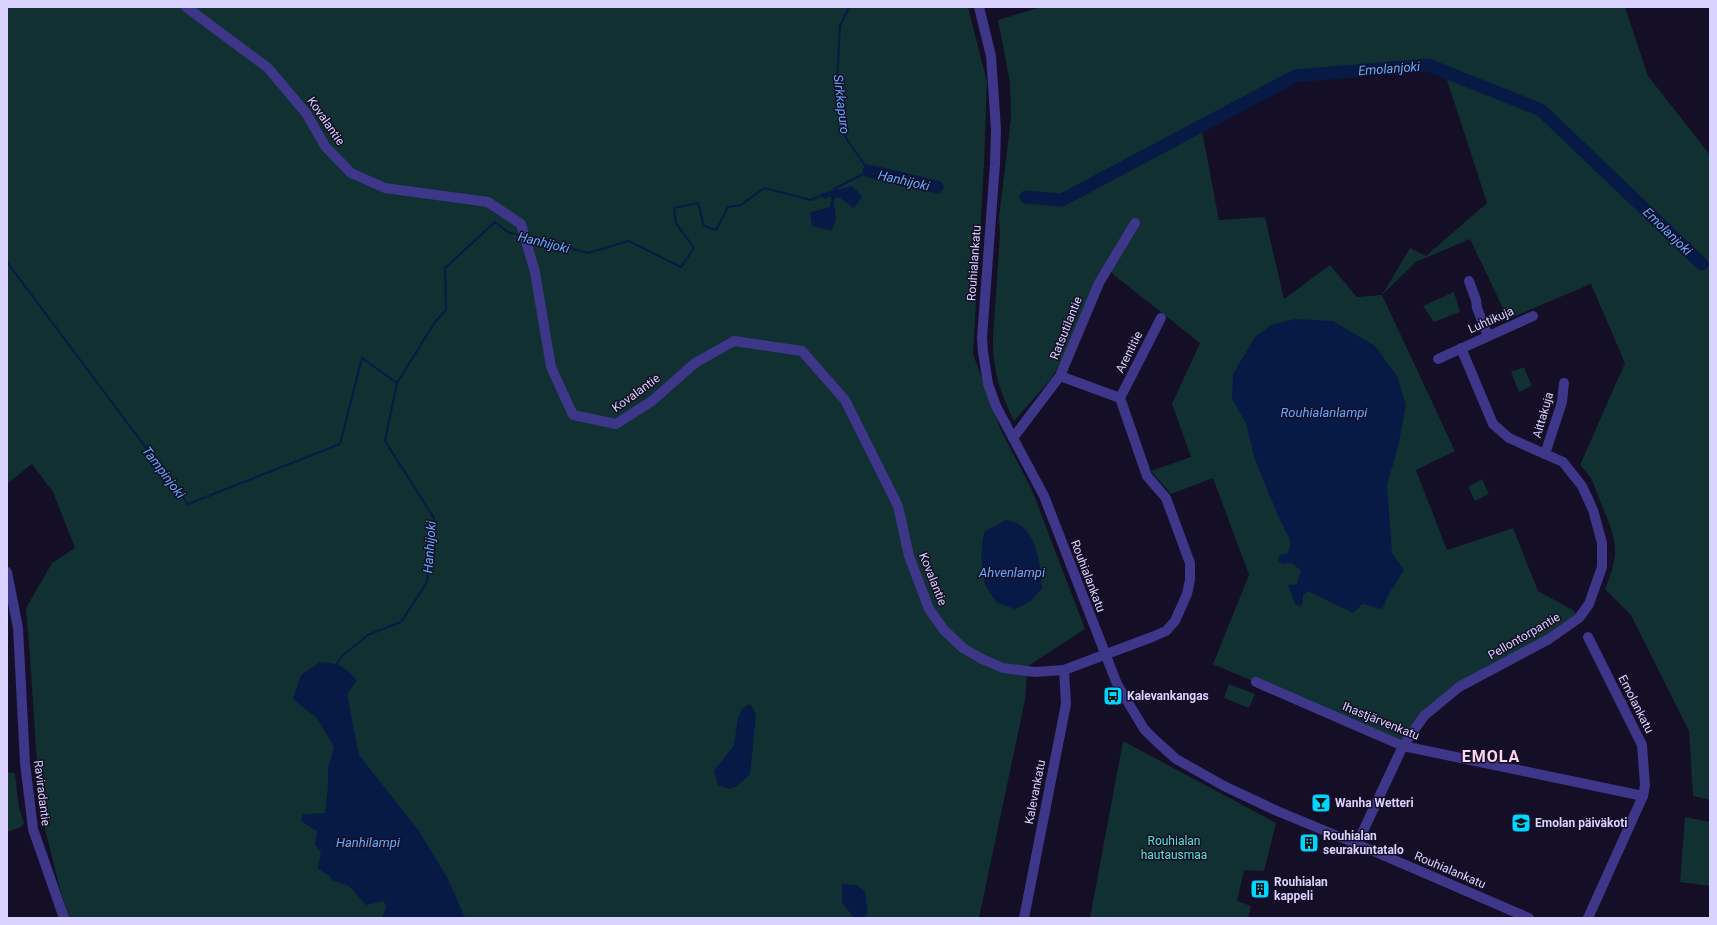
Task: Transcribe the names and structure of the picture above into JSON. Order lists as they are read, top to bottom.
{
  "streets": {
    "street": [
      "Kovalantie",
      "Rouhialankatu",
      "Luhtikuja",
      "Ratsutilantie",
      "Arentitie",
      "Aittakuja",
      "Pellontorpantie",
      "Emolankatu",
      "Ihastjärvenkatu",
      "Kalevankatu",
      "Raviradantie"
    ]
  },
  "crossings": [
    ["Kovalantie", "Rouhialankatu"],
    ["Kovalantie", "Arentitie"],
    ["Kovalantie", "Kalevankatu"],
    ["Rouhialankatu", "Ratsutilantie"],
    ["Rouhialankatu", "Pellontorpantie"],
    ["Luhtikuja", "Pellontorpantie"],
    ["Aittakuja", "Pellontorpantie"],
    ["Pellontorpantie", "Ihastjärvenkatu"],
    ["Emolankatu", "Ihastjärvenkatu"]
  ],
  "districts": ["EMOLA"],
  "water": [
    "Emolanjoki",
    "Sirkkapuro",
    "Hanhijoki",
    "Rouhialanlampi",
    "Tampinjoki",
    "Ahvenlampi",
    "Hanhilampi"
  ],
  "parks": ["Rouhialan hautausmaa"],
  "places": {
    "bus stop": ["Kalevankangas"],
    "bar": ["Wanha Wetteri"],
    "school or university": ["Emolan päiväkoti"],
    "building": ["Rouhialan seurakuntatalo", "Rouhialan kappeli"]
  }
}
